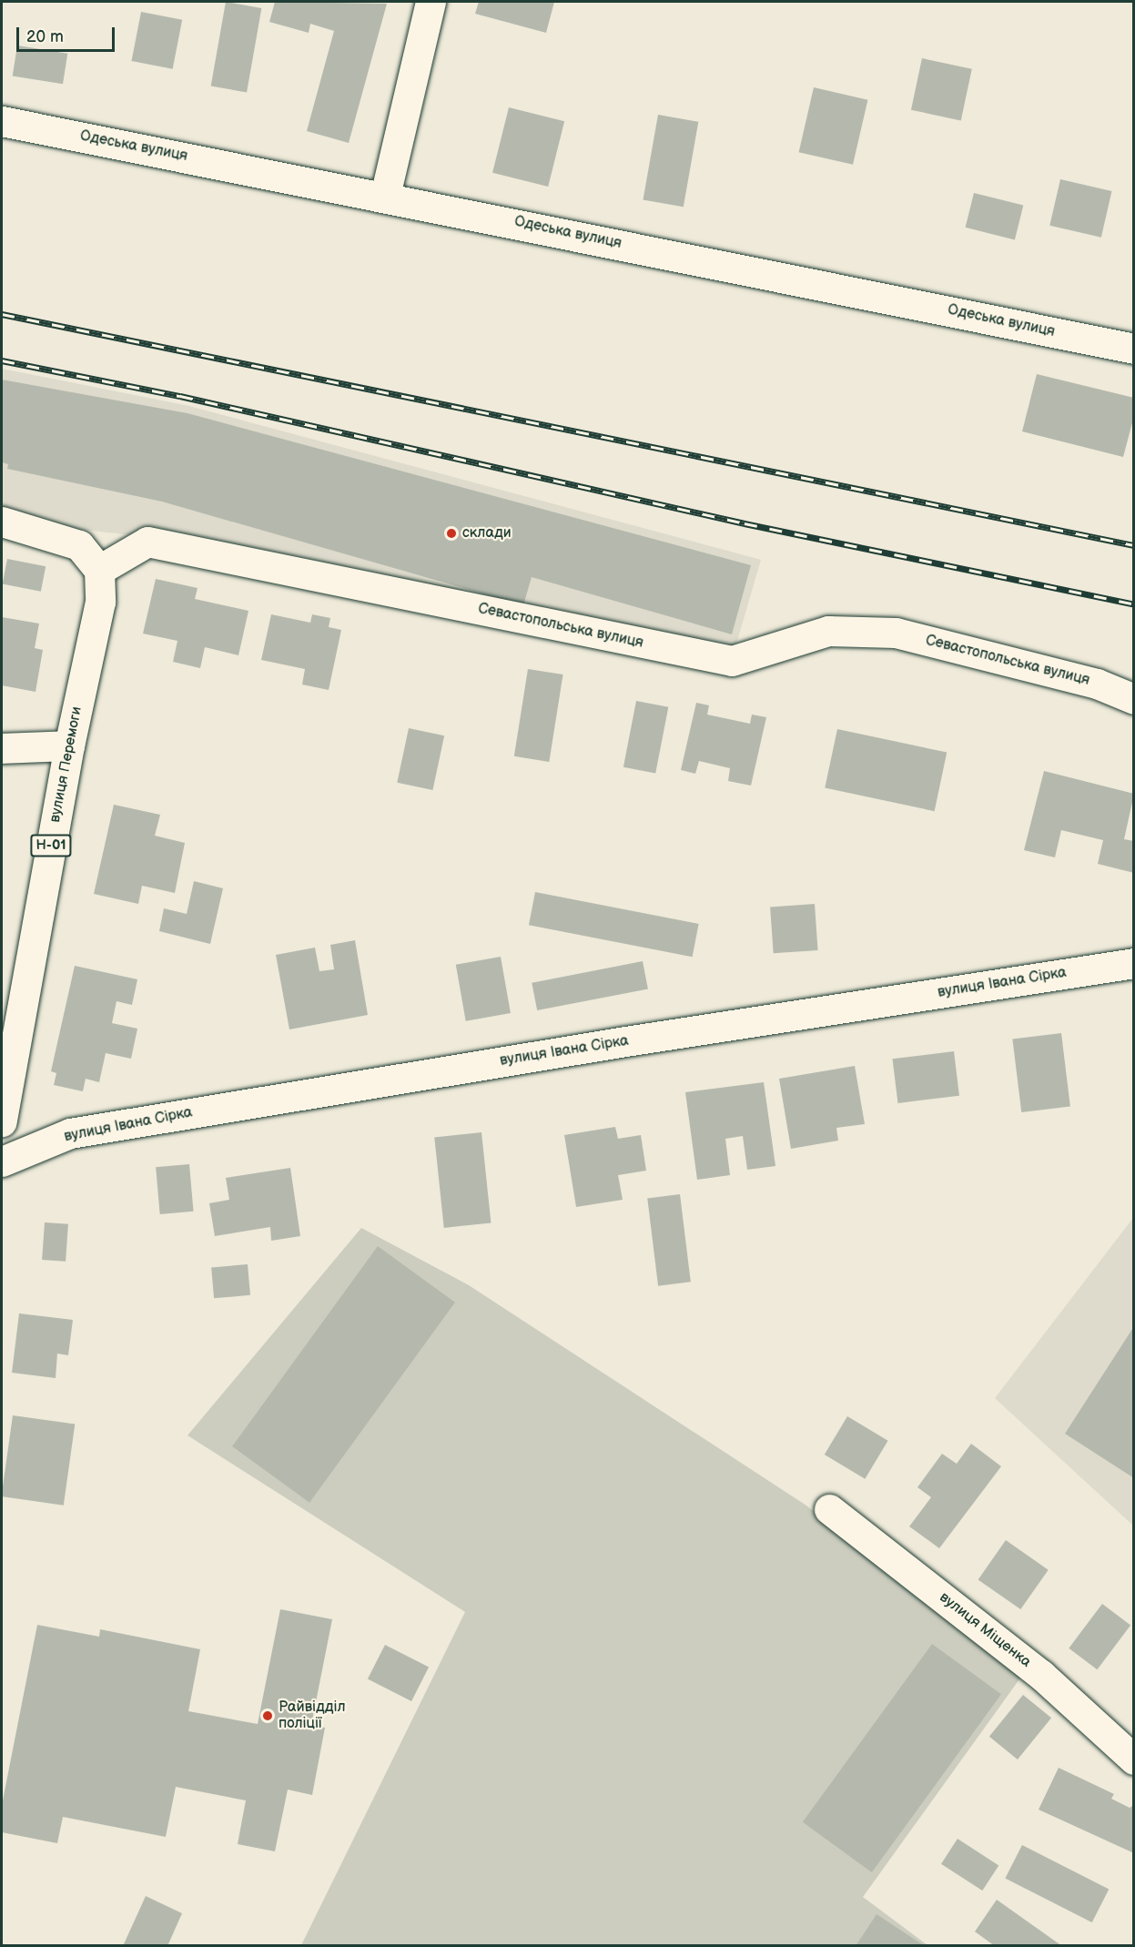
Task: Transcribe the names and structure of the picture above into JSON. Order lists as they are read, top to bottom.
{
  "streets": {
    "street": [
      "Одеська вулиця",
      "Севастопольська вулиця",
      "вулиця Перемоги",
      "Н-01",
      "вулиця Івана Сірка",
      "вулиця Міщенка"
    ]
  },
  "crossings": [
    ["Севастопольська вулиця", "вулиця Перемоги"]
  ],
  "places": ["склади", "Райвідділ поліції"],
  "scale_bar": "20 m"
}
